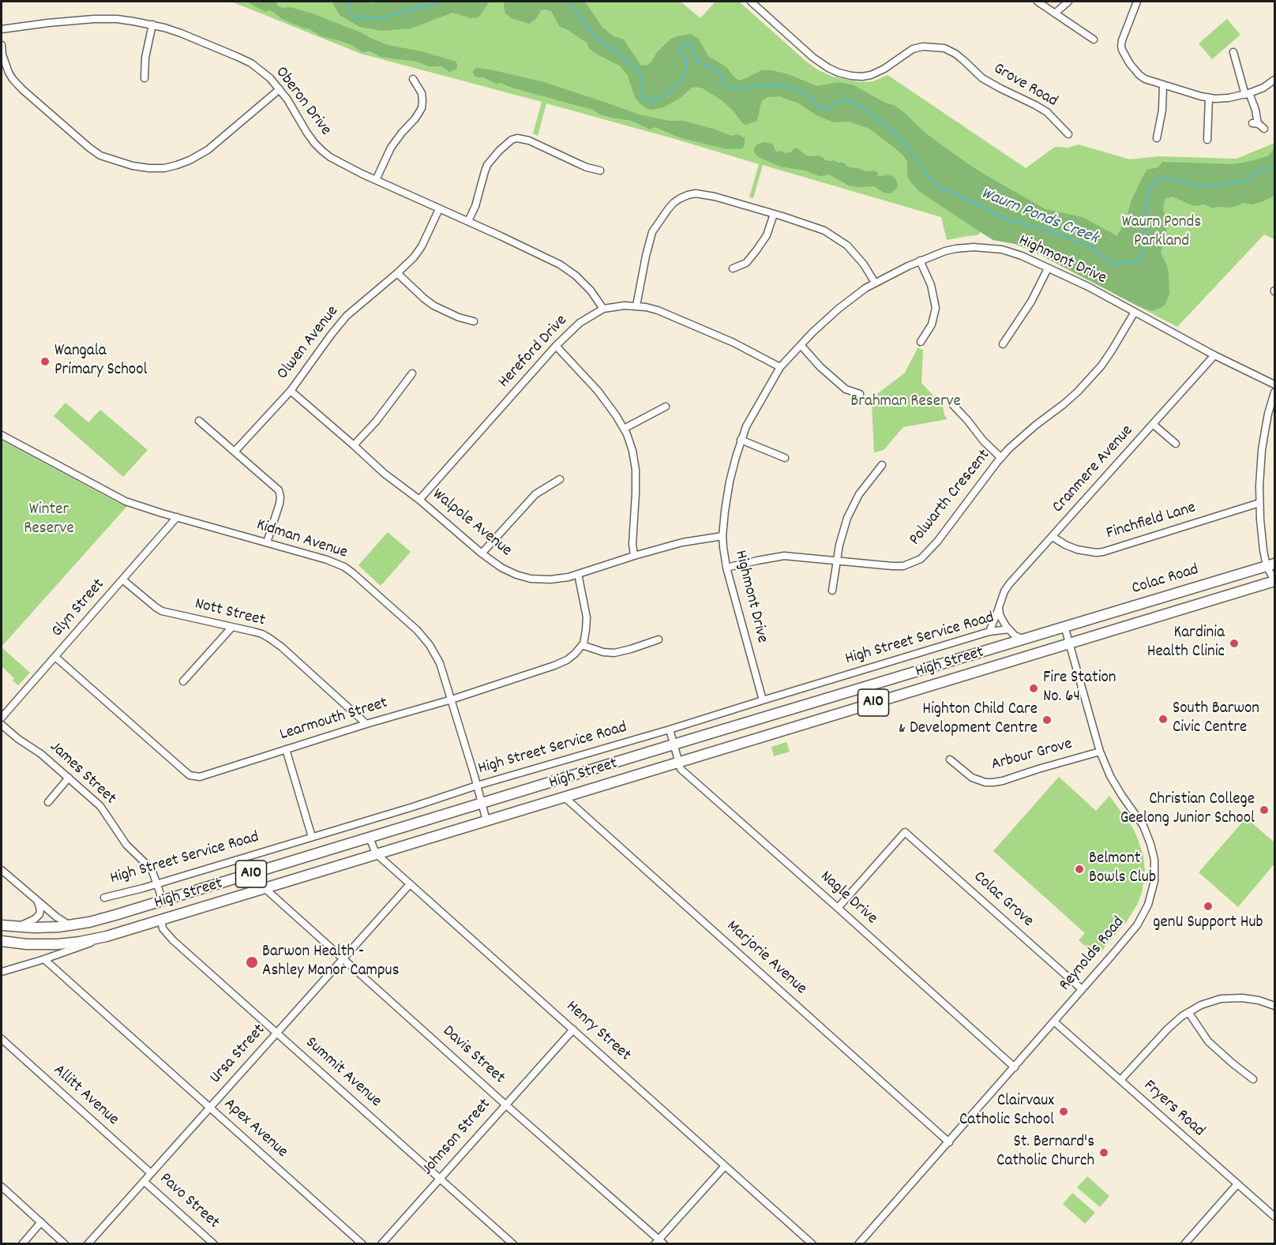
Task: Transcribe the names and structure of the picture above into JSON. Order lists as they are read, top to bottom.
{
  "streets": {
    "highway": ["Colac Road", "High Street", "A10"],
    "street": [
      "Grove Road",
      "Oberon Drive",
      "Highmont Drive",
      "Olwen Avenue",
      "Hereford Drive",
      "Cranmere Avenue",
      "Polwarth Crescent",
      "Finchfield Lane",
      "Walpole Avenue",
      "Kidman Avenue",
      "Glyn Street",
      "Nott Street",
      "High Street Service Road",
      "Learmouth Street",
      "Arbour Grove",
      "James Street",
      "Nagle Drive",
      "Colac Grove",
      "Reynolds Road",
      "Marjorie Avenue",
      "Henry Street",
      "Ursa Street",
      "Davis Street",
      "Summit Avenue",
      "Allitt Avenue",
      "Fryers Road",
      "Apex Avenue",
      "Johnson Street",
      "Pavo Street"
    ]
  },
  "crossings": [
    ["Oberon Drive", "Olwen Avenue"],
    ["Oberon Drive", "Hereford Drive"],
    ["Highmont Drive", "Hereford Drive"],
    ["Highmont Drive", "Cranmere Avenue"],
    ["Highmont Drive", "Polwarth Crescent"],
    ["Highmont Drive", "Walpole Avenue"],
    ["Highmont Drive", "High Street Service Road"],
    ["Olwen Avenue", "Walpole Avenue"],
    ["Hereford Drive", "Walpole Avenue"],
    ["Cranmere Avenue", "Finchfield Lane"],
    ["Cranmere Avenue", "High Street Service Road"],
    ["Kidman Avenue", "Glyn Street"],
    ["Kidman Avenue", "High Street Service Road"],
    ["Kidman Avenue", "High Street"],
    ["Kidman Avenue", "Learmouth Street"],
    ["Colac Road", "High Street"],
    ["Colac Road", "Reynolds Road"],
    ["Glyn Street", "Nott Street"],
    ["Glyn Street", "Learmouth Street"],
    ["Nott Street", "Learmouth Street"],
    ["High Street Service Road", "James Street"],
    ["High Street", "James Street"],
    ["High Street", "Nagle Drive"],
    ["High Street", "Reynolds Road"],
    ["High Street", "Marjorie Avenue"],
    ["High Street", "Henry Street"],
    ["High Street", "Davis Street"],
    ["High Street", "Summit Avenue"],
    ["High Street", "Apex Avenue"],
    ["Arbour Grove", "Reynolds Road"],
    ["Nagle Drive", "Colac Grove"],
    ["Nagle Drive", "Reynolds Road"],
    ["Colac Grove", "Reynolds Road"],
    ["Reynolds Road", "Marjorie Avenue"],
    ["Reynolds Road", "Fryers Road"],
    ["Henry Street", "Ursa Street"],
    ["Henry Street", "Johnson Street"],
    ["Ursa Street", "Davis Street"],
    ["Ursa Street", "Summit Avenue"],
    ["Ursa Street", "Allitt Avenue"],
    ["Ursa Street", "Apex Avenue"],
    ["Ursa Street", "Pavo Street"],
    ["Davis Street", "Johnson Street"],
    ["Summit Avenue", "Johnson Street"]
  ],
  "water": ["Waurn Ponds Creek"],
  "parks": ["Waurn Ponds Parkland", "Brahman Reserve", "Winter Reserve"],
  "places": [
    "Wangala Primary School",
    "Kardinia Health Clinic",
    "Fire Station No. 64",
    "South Barwon Civic Centre",
    "Highton Child Care & Development Centre",
    "Christian College Geelong Junior School",
    "Belmont Bowls Club",
    "genU Support Hub",
    "Barwon Health - Ashley Manor Campus",
    "Clairvaux Catholic School",
    "St. Bernard's Catholic Church"
  ]
}
